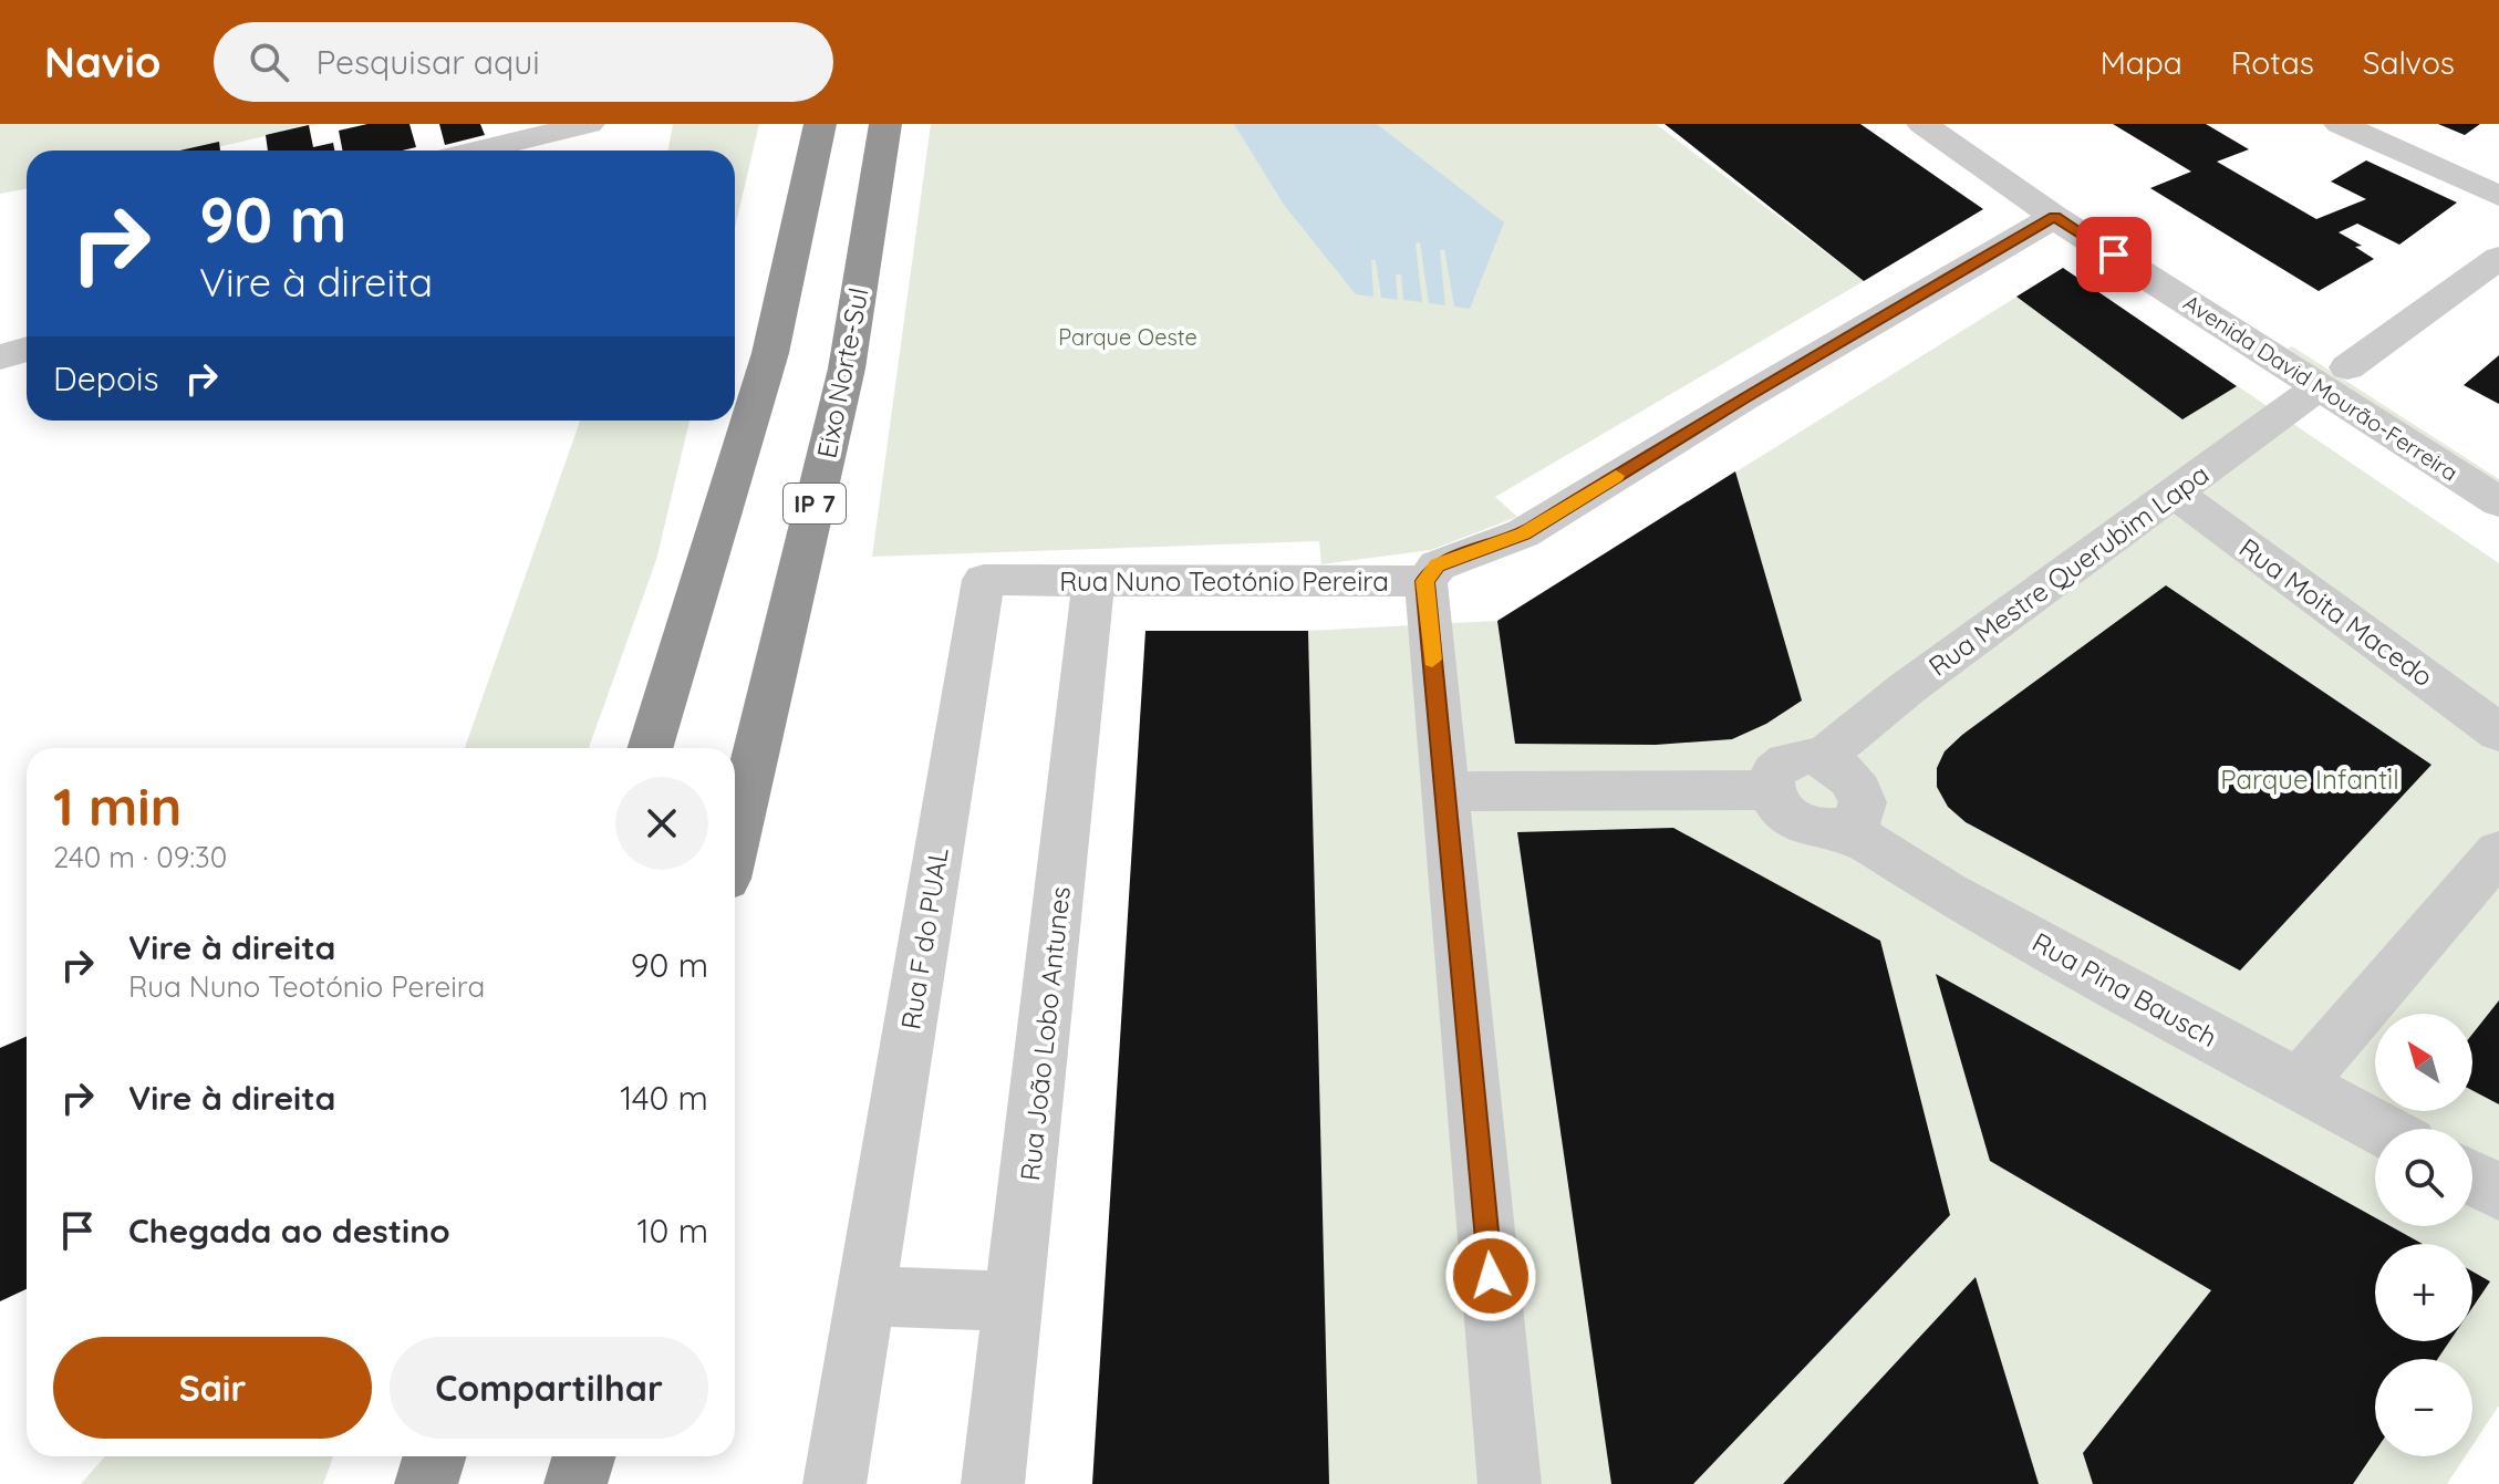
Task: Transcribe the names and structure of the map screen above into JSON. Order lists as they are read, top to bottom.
{
  "streets": {
    "highway": ["Eixo Norte-Sul", "IP 7"],
    "street": [
      "Avenida David Mourão-Ferreira",
      "Rua Mestre Querubim Lapa",
      "Rua Nuno Teotónio Pereira",
      "Rua Moita Macedo",
      "Rua F do PUAL",
      "Rua Pina Bausch",
      "Rua João Lobo Antunes"
    ]
  },
  "crossings": [
    ["Avenida David Mourão-Ferreira", "Rua Mestre Querubim Lapa"],
    ["Avenida David Mourão-Ferreira", "Rua Nuno Teotónio Pereira"],
    ["Rua Mestre Querubim Lapa", "Rua Moita Macedo"],
    ["Rua Mestre Querubim Lapa", "Rua Pina Bausch"],
    ["Rua Nuno Teotónio Pereira", "Rua F do PUAL"],
    ["Rua Nuno Teotónio Pereira", "Rua João Lobo Antunes"]
  ],
  "parks": ["Parque Oeste", "Parque Infantil"],
  "north": "top left",
  "page": {
    "header": "Navio",
    "search": "Pesquisar aqui",
    "nav": ["Mapa", "Rotas", "Salvos"],
    "turn": ["90 m", "Vire à direita"],
    "then": "Depois",
    "heading": ["1 min", "240 m · 09:30"],
    "list": [
      {
        "name": "Vire à direita",
        "note": "Rua Nuno Teotónio Pereira",
        "value": "90 m"
      },
      {
        "name": "Vire à direita",
        "value": "140 m"
      },
      {
        "name": "Chegada ao destino",
        "value": "10 m"
      }
    ],
    "map_buttons": ["+", "−"],
    "buttons": ["Sair", "Compartilhar"]
  }
}
